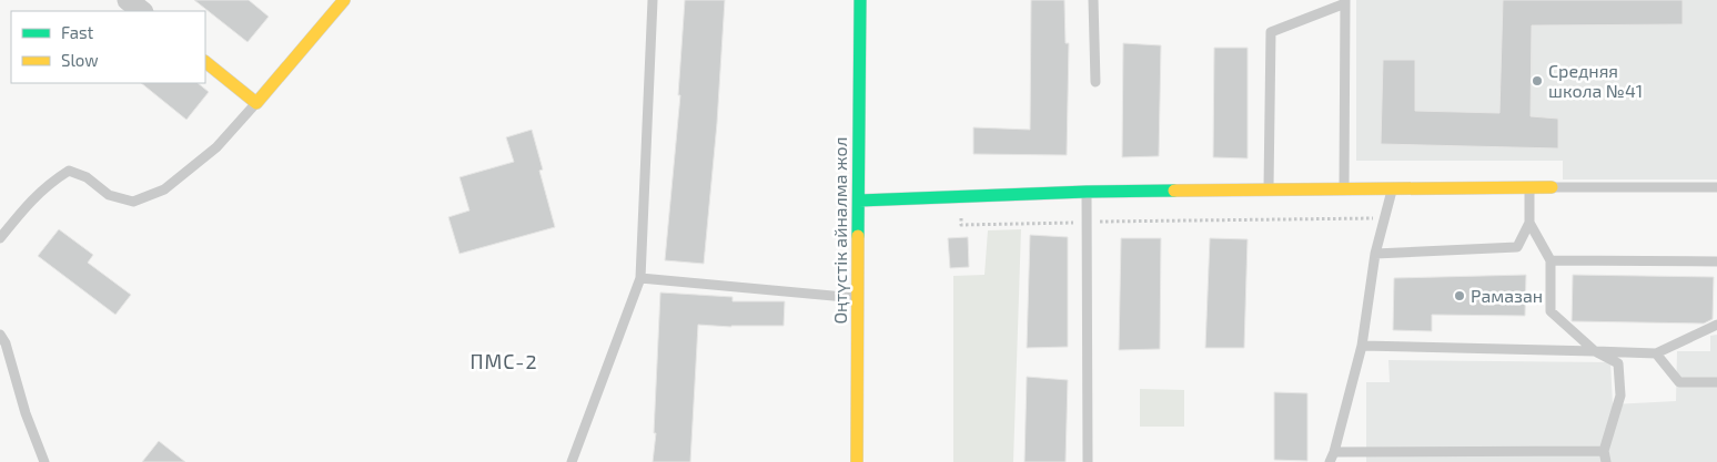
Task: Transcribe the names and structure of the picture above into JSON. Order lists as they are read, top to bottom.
{
  "streets": {
    "main road": ["Оңтүстік айналма жол"]
  },
  "districts": ["ПМС-2"],
  "places": ["Средняя школа №41", "Рамазан"],
  "legend": ["Fast", "Slow"]
}
